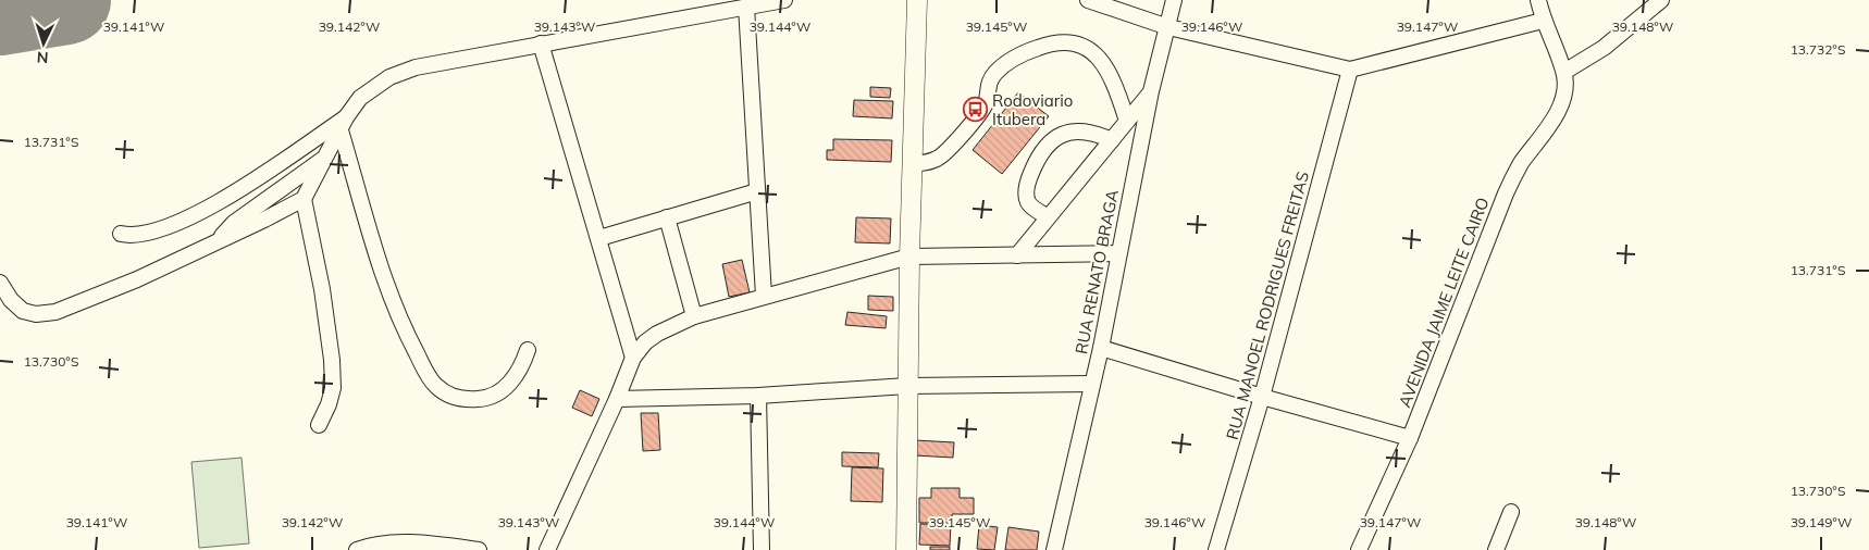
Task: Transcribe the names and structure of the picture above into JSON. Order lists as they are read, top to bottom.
{
  "streets": {
    "street": ["RUA RENATO BRAGA", "AVENIDA JAIME LEITE CAIRO", "RUA MANOEL RODRIGUES FREITAS"]
  },
  "places": {
    "bus stop": ["Rodoviario Itubera"]
  },
  "north": "bottom",
  "coordinates": [
    "39.141°W",
    "39.142°W",
    "39.143°W",
    "39.144°W",
    "39.145°W",
    "39.146°W",
    "39.147°W",
    "39.148°W",
    "13.732°S",
    "13.731°S",
    "13.730°S",
    "39.149°W"
  ]
}
